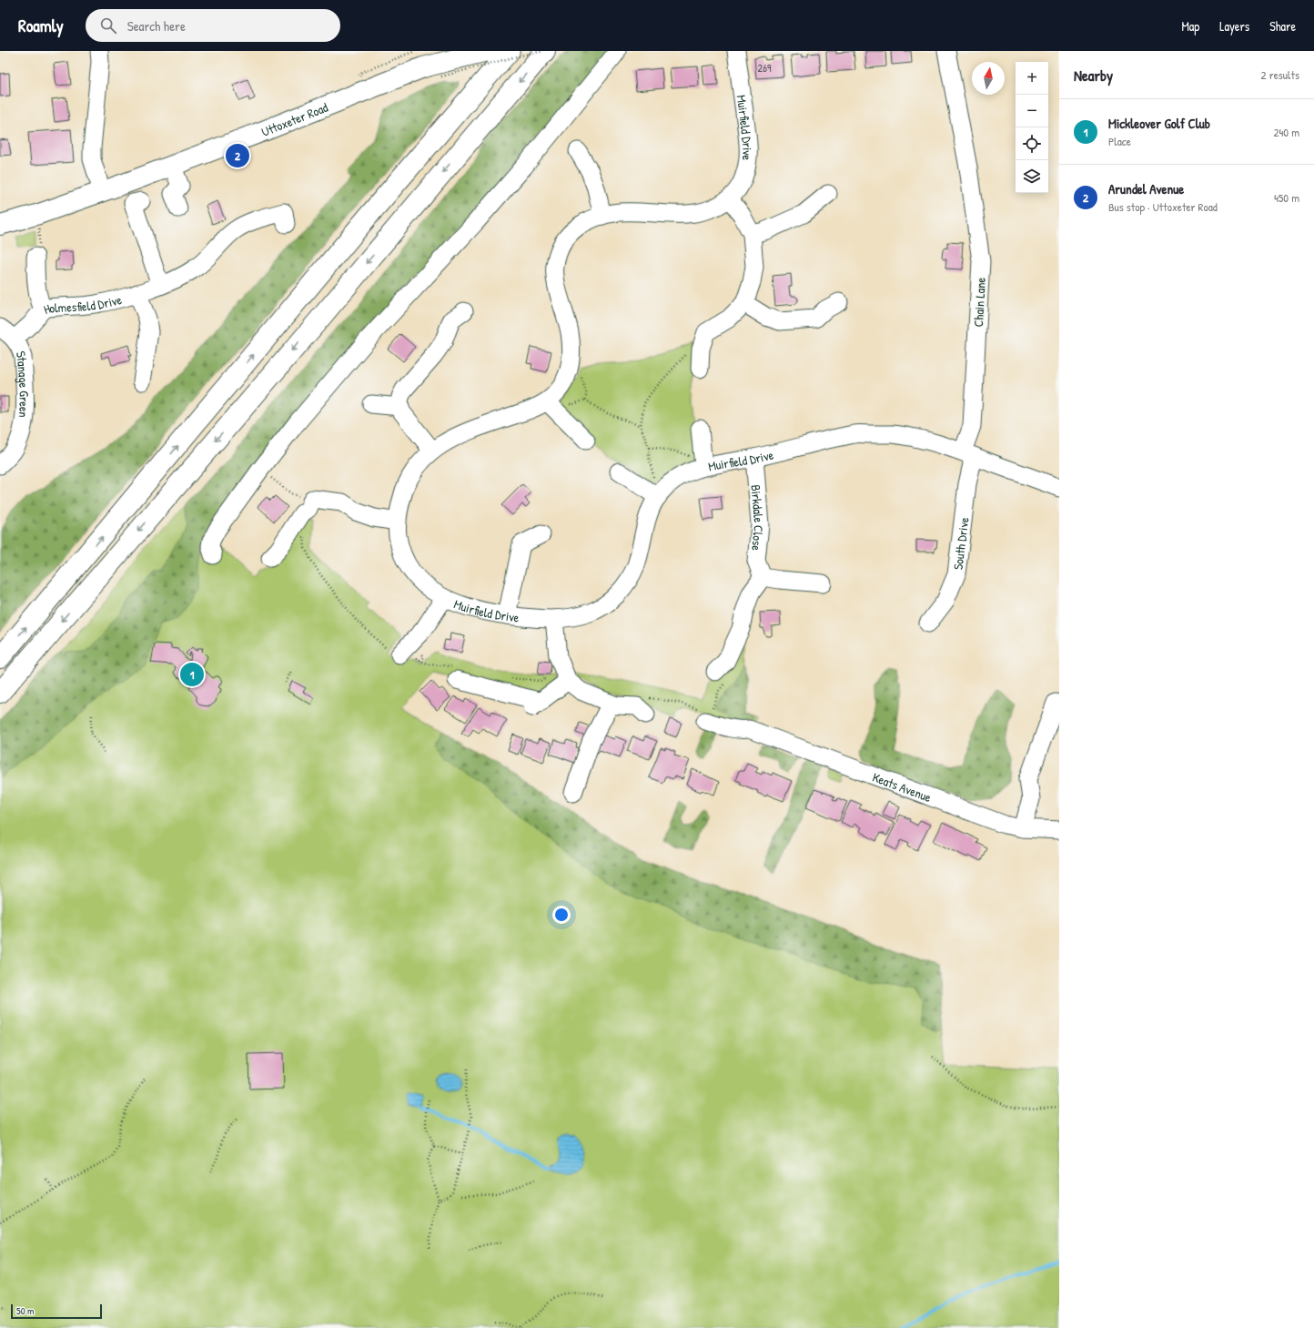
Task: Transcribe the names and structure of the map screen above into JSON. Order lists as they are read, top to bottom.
{
  "streets": {
    "main road": ["Uttoxeter Road"],
    "street": [
      "Muirfield Drive",
      "Chain Lane",
      "Holmesfield Drive",
      "Stanage Green",
      "Birkdale Close",
      "South Drive",
      "Keats Avenue"
    ]
  },
  "crossings": [
    ["Muirfield Drive", "Chain Lane"],
    ["Muirfield Drive", "Birkdale Close"],
    ["Muirfield Drive", "South Drive"],
    ["Chain Lane", "South Drive"],
    ["Holmesfield Drive", "Stanage Green"]
  ],
  "house_numbers": ["269"],
  "scale_bar": "50 m",
  "north": "top",
  "page": {
    "header": "Roamly",
    "search": "Search here",
    "nav": ["Map", "Layers", "Share"],
    "heading": ["Nearby", "2 results"],
    "map_buttons": ["+", "−"],
    "list": [
      {
        "mark": "1",
        "name": "Mickleover Golf Club",
        "note": "Place",
        "value": "240 m"
      },
      {
        "mark": "2",
        "name": "Arundel Avenue",
        "note": "Bus stop · Uttoxeter Road",
        "value": "450 m"
      }
    ],
    "pins": ["2", "1"],
    "scale": "50 m"
  }
}
